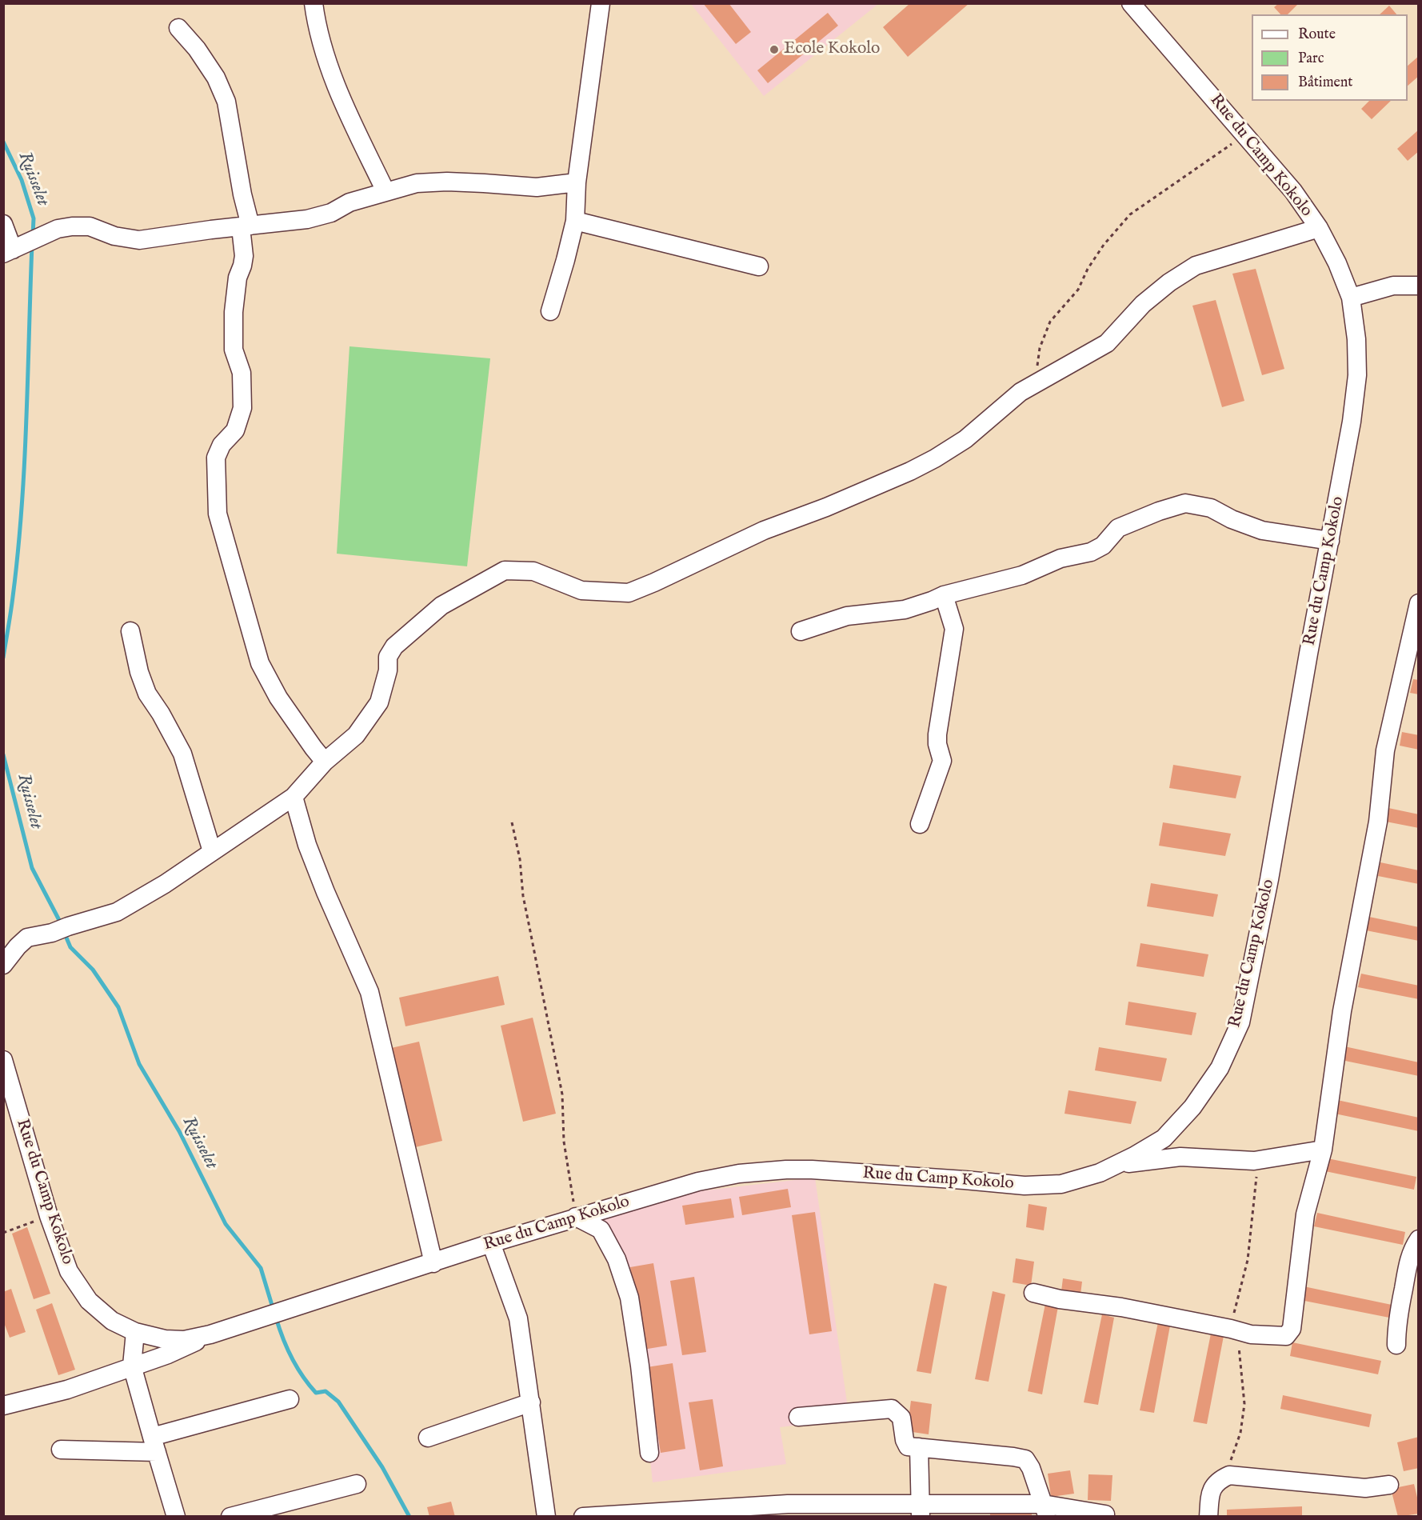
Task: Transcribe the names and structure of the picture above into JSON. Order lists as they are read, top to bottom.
{
  "streets": {
    "street": ["Rue du Camp Kokolo"]
  },
  "water": ["Ruisselet"],
  "places": ["Ecole Kokolo"],
  "legend": ["Route", "Parc", "Bâtiment"]
}
